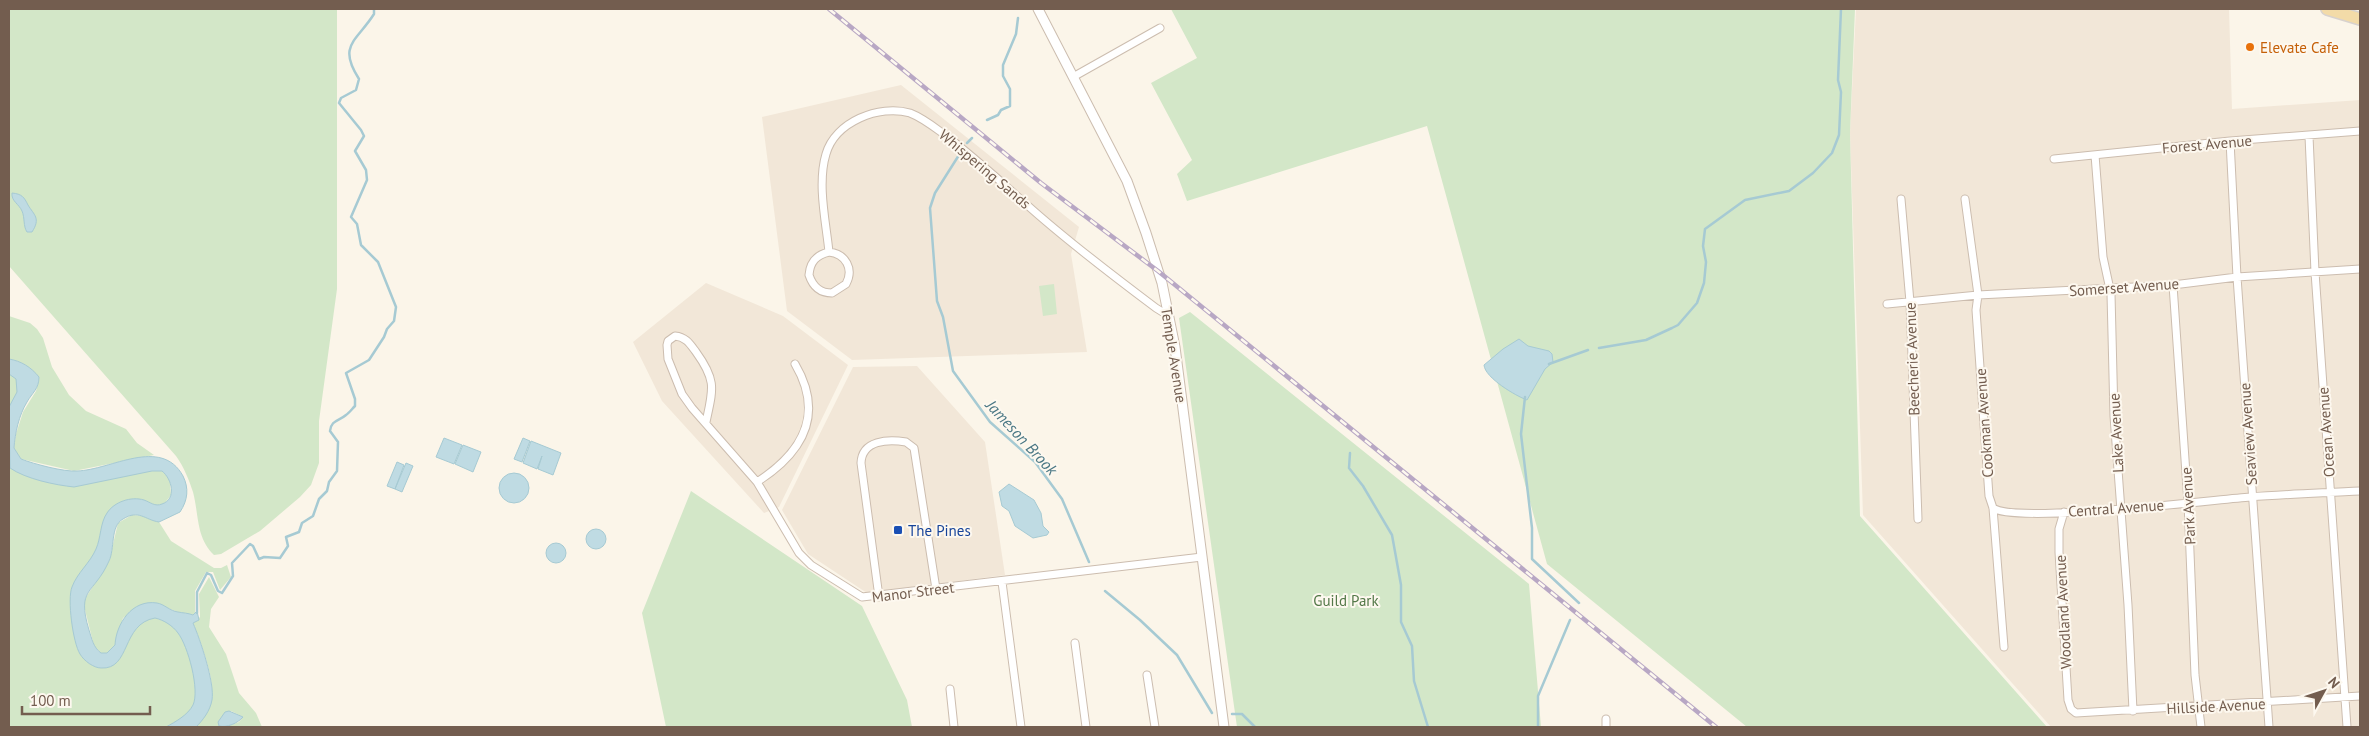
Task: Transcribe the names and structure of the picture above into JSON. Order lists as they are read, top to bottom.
{
  "streets": {
    "street": [
      "Forest Avenue",
      "Whispering Sands",
      "Somerset Avenue",
      "Temple Avenue",
      "Beecherie Avenue",
      "Cookman Avenue",
      "Ocean Avenue",
      "Lake Avenue",
      "Seaview Avenue",
      "Park Avenue",
      "Central Avenue",
      "Manor Street",
      "Woodland Avenue",
      "Hillside Avenue"
    ]
  },
  "crossings": [
    ["Forest Avenue", "Ocean Avenue"],
    ["Forest Avenue", "Lake Avenue"],
    ["Forest Avenue", "Seaview Avenue"],
    ["Whispering Sands", "Temple Avenue"],
    ["Somerset Avenue", "Beecherie Avenue"],
    ["Somerset Avenue", "Cookman Avenue"],
    ["Somerset Avenue", "Ocean Avenue"],
    ["Somerset Avenue", "Lake Avenue"],
    ["Somerset Avenue", "Seaview Avenue"],
    ["Somerset Avenue", "Park Avenue"],
    ["Temple Avenue", "Manor Street"],
    ["Cookman Avenue", "Central Avenue"],
    ["Ocean Avenue", "Central Avenue"],
    ["Ocean Avenue", "Hillside Avenue"],
    ["Lake Avenue", "Central Avenue"],
    ["Lake Avenue", "Hillside Avenue"],
    ["Seaview Avenue", "Central Avenue"],
    ["Seaview Avenue", "Hillside Avenue"],
    ["Park Avenue", "Central Avenue"],
    ["Park Avenue", "Hillside Avenue"],
    ["Central Avenue", "Woodland Avenue"],
    ["Woodland Avenue", "Hillside Avenue"]
  ],
  "water": ["Jameson Brook"],
  "parks": ["Guild Park"],
  "places": {
    "other": ["Elevate Cafe"],
    "transit": ["The Pines"]
  },
  "scale_bar": "100 m",
  "north": "top right"
}
